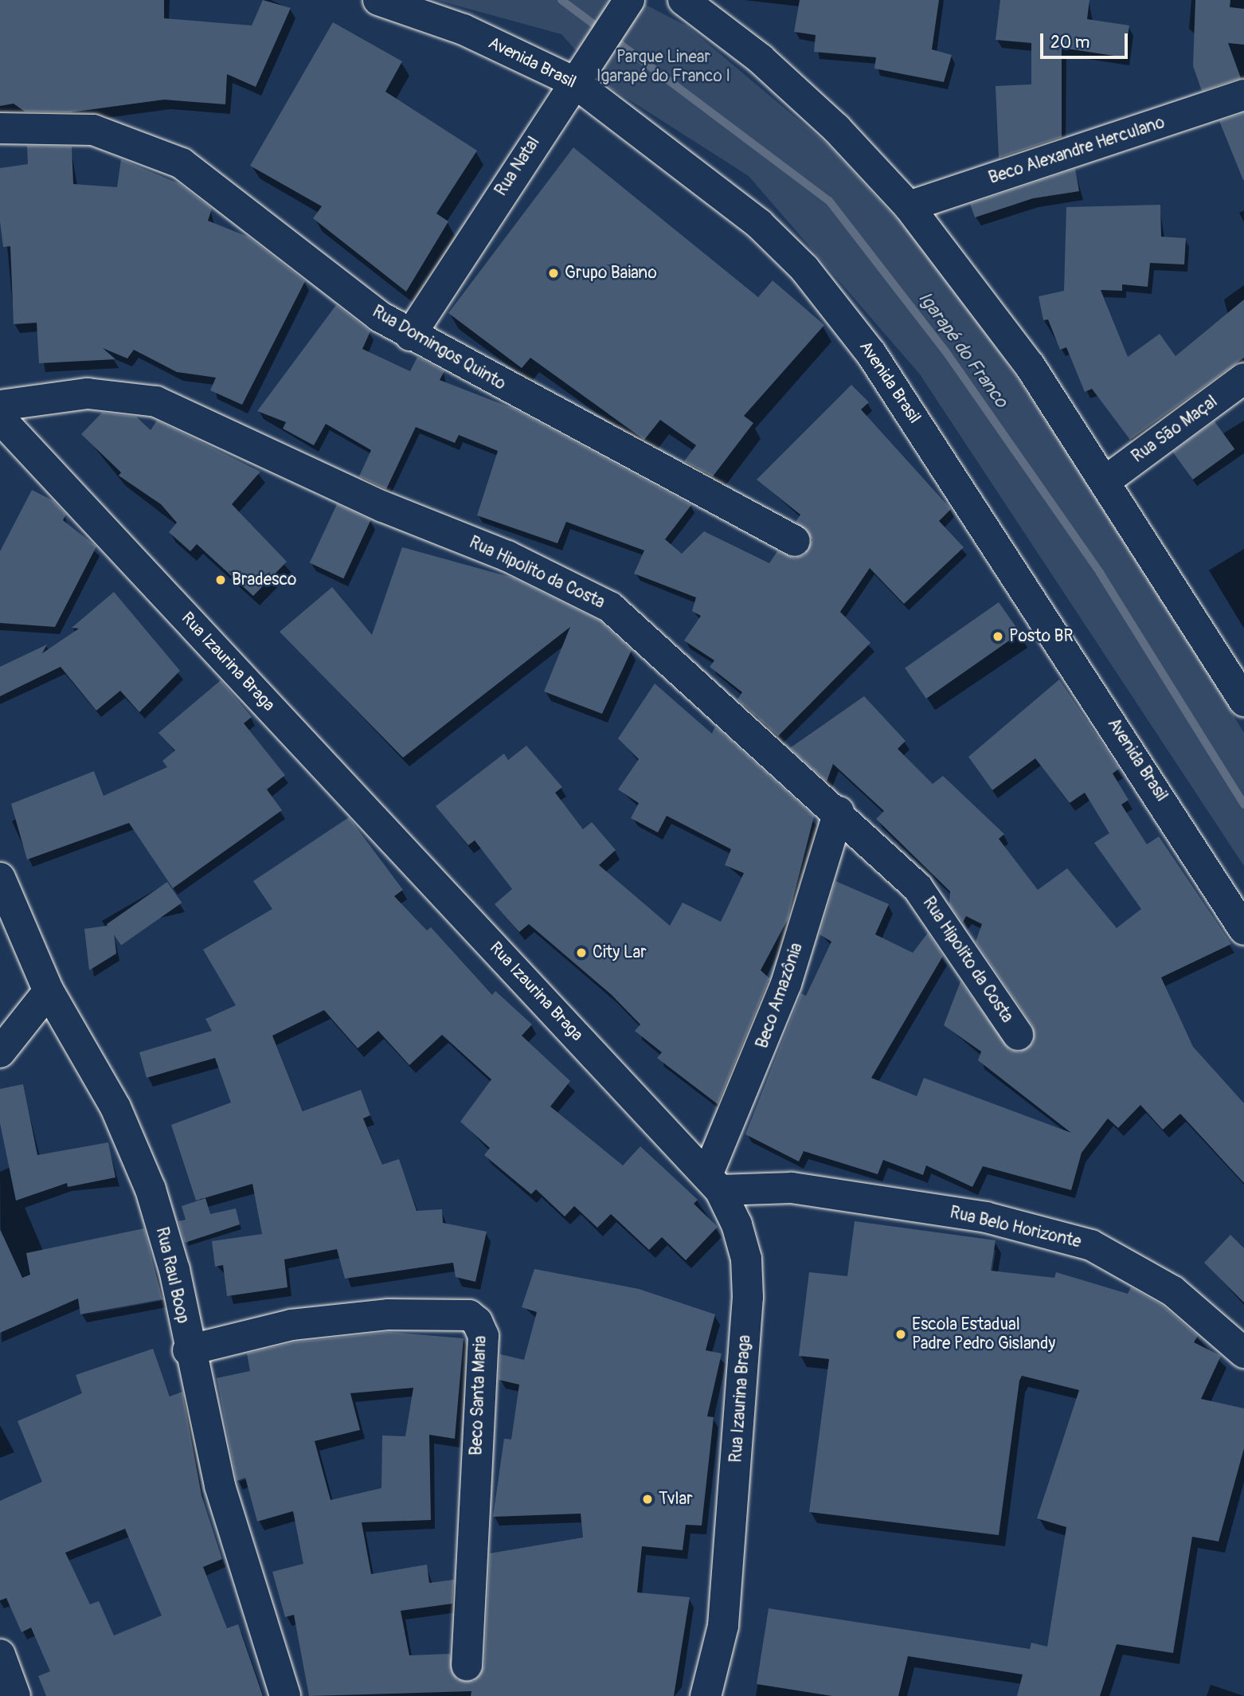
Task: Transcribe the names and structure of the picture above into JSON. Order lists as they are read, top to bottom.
{
  "streets": {
    "main road": [
      "Avenida Brasil",
      "Beco Alexandre Herculano",
      "Rua Natal",
      "Rua Domingos Quinto",
      "Rua São Maçal",
      "Rua Hipolito da Costa",
      "Rua Izaurina Braga",
      "Beco Amazônia",
      "Rua Belo Horizonte",
      "Rua Raul Boop",
      "Beco Santa Maria"
    ]
  },
  "crossings": [
    ["Avenida Brasil", "Rua Natal"],
    ["Rua Natal", "Rua Domingos Quinto"],
    ["Rua Hipolito da Costa", "Beco Amazônia"],
    ["Rua Izaurina Braga", "Beco Amazônia"],
    ["Rua Izaurina Braga", "Rua Belo Horizonte"],
    ["Beco Amazônia", "Rua Belo Horizonte"],
    ["Rua Raul Boop", "Beco Santa Maria"]
  ],
  "water": ["Igarapé do Franco"],
  "parks": ["Parque Linear Igarapé do Franco I"],
  "places": [
    "Grupo Baiano",
    "Bradesco",
    "Posto BR",
    "City Lar",
    "Escola Estadual Padre Pedro Gislandy",
    "Tvlar"
  ],
  "scale_bar": "20 m"
}
